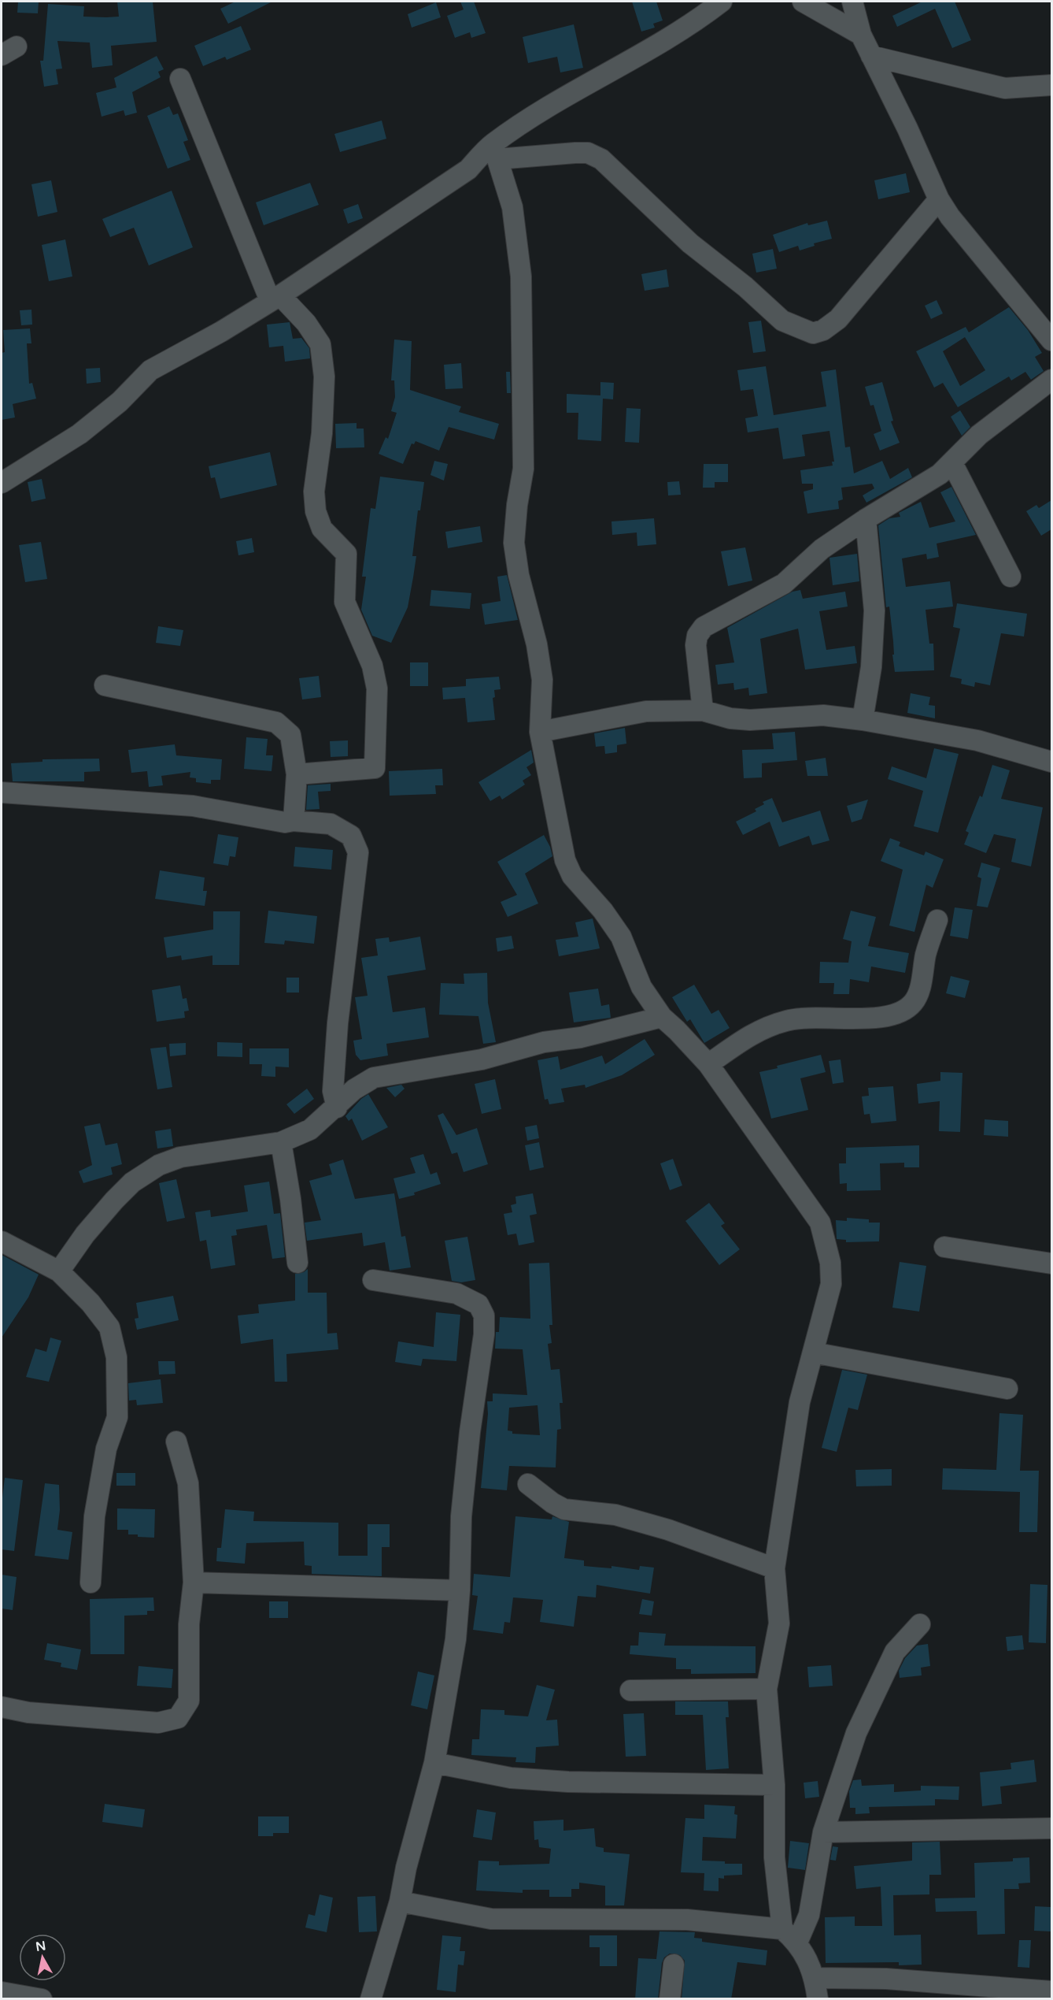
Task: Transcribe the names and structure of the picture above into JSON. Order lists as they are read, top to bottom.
{
  "north": "top"
}
